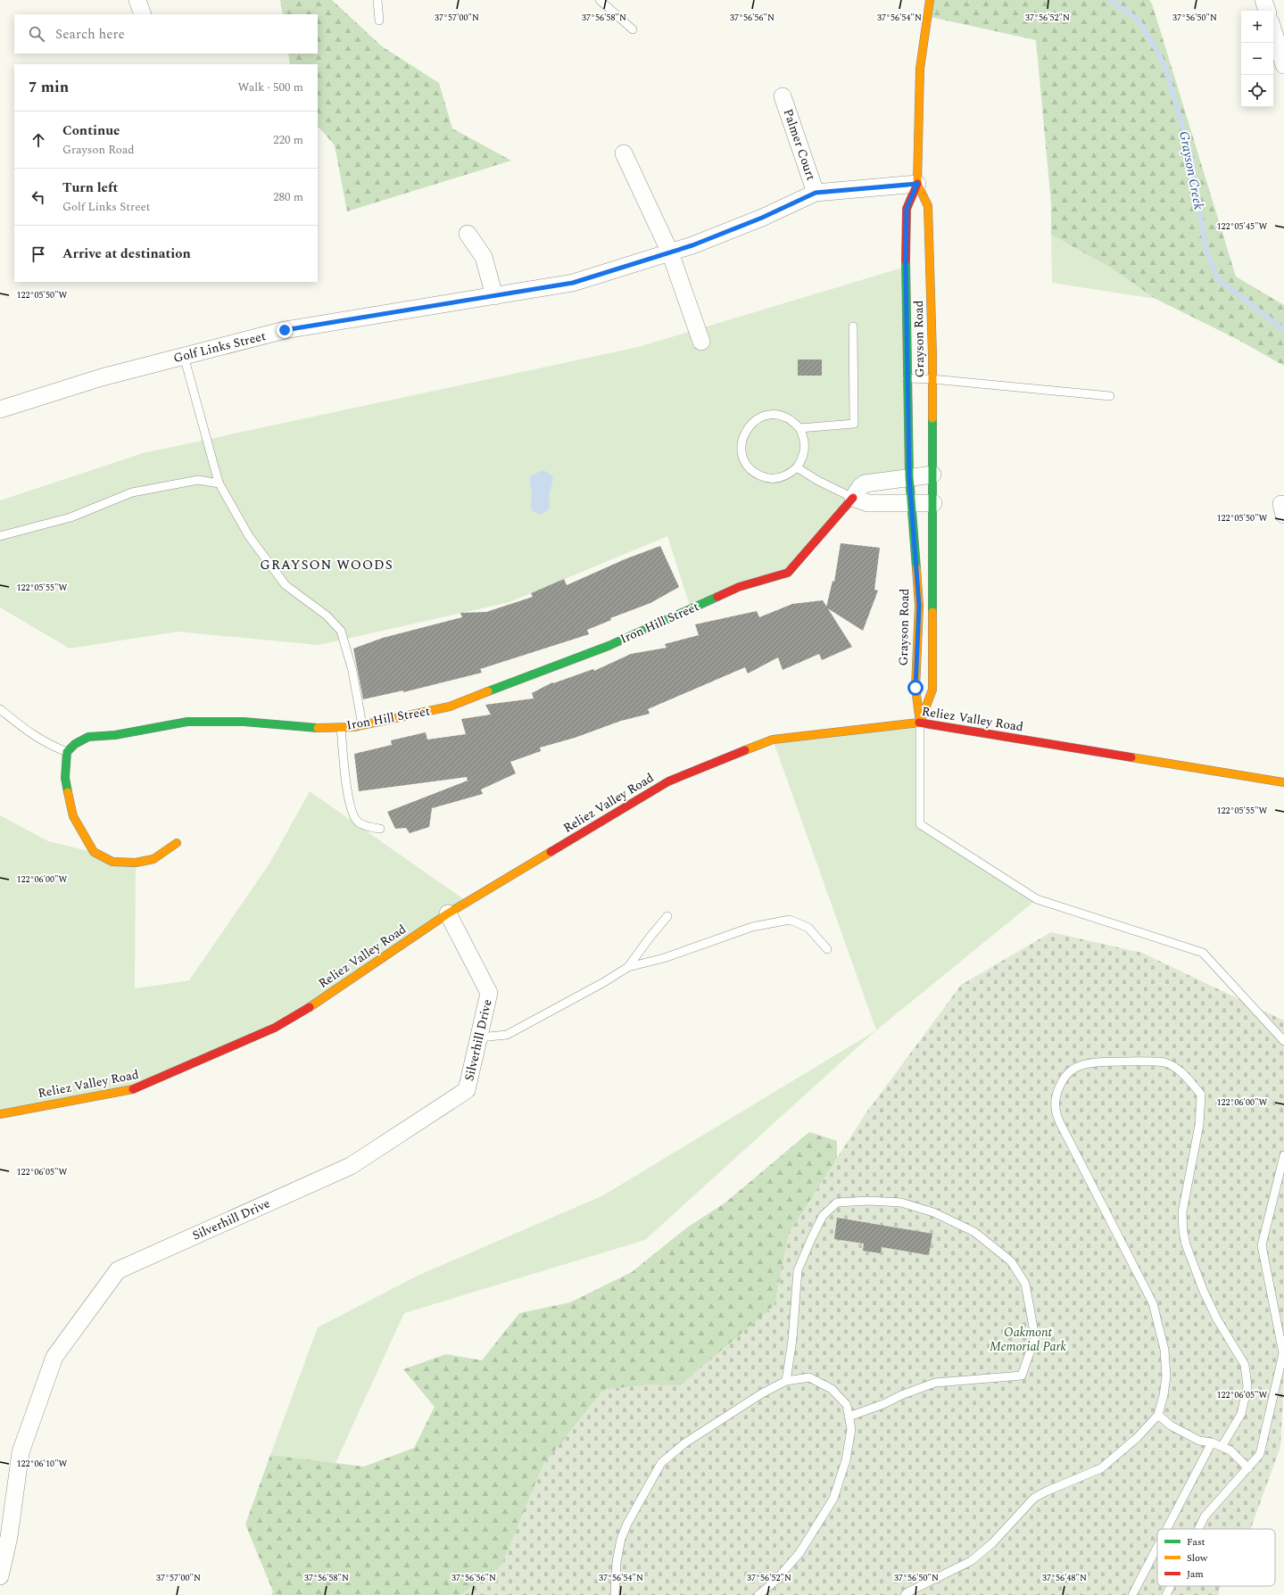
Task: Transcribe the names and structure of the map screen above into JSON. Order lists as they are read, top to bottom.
{
  "streets": {
    "street": [
      "Palmer Court",
      "Grayson Road",
      "Golf Links Street",
      "Iron Hill Street",
      "Reliez Valley Road",
      "Silverhill Drive"
    ]
  },
  "crossings": [
    ["Palmer Court", "Golf Links Street"],
    ["Grayson Road", "Golf Links Street"],
    ["Grayson Road", "Iron Hill Street"],
    ["Grayson Road", "Reliez Valley Road"],
    ["Reliez Valley Road", "Silverhill Drive"]
  ],
  "districts": ["GRAYSON WOODS"],
  "water": ["Grayson Creek"],
  "parks": ["Oakmont Memorial Park"],
  "legend": ["Fast", "Slow", "Jam"],
  "page": {
    "map_buttons": ["+", "−"],
    "search": "Search here",
    "heading": ["7 min", "Walk · 500 m"],
    "list": [
      ["Continue", "Grayson Road", "220 m"],
      ["Turn left", "Golf Links Street", "280 m"],
      "Arrive at destination"
    ]
  },
  "coordinates": [
    "37°57'00\"N",
    "37°56'58\"N",
    "37°56'56\"N",
    "37°56'54\"N",
    "37°56'52\"N",
    "37°56'50\"N",
    "122°05'45\"W",
    "122°05'50\"W",
    "122°05'55\"W",
    "122°06'00\"W",
    "122°06'05\"W",
    "122°06'10\"W",
    "37°56'48\"N"
  ]
}
